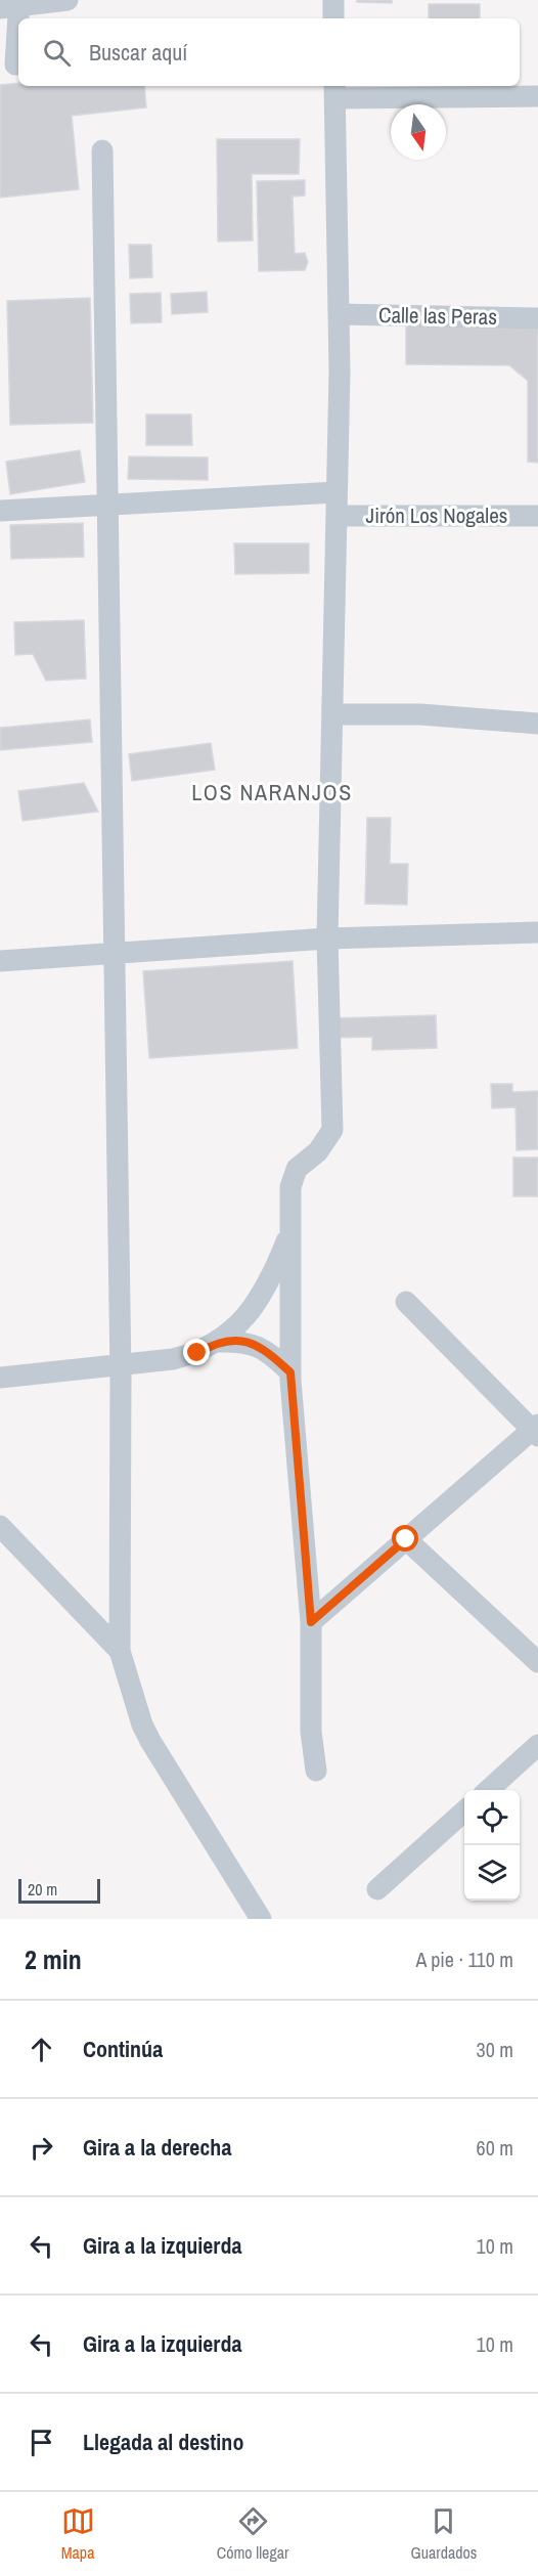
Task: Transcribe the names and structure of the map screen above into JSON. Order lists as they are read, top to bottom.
{
  "streets": {
    "street": ["Calle las Peras", "Jirón Los Nogales"]
  },
  "districts": ["LOS NARANJOS"],
  "scale_bar": "20 m",
  "north": "bottom",
  "page": {
    "search": "Buscar aquí",
    "scale": "20 m",
    "heading": ["2 min", "A pie · 110 m"],
    "list": [
      ["Continúa", "30 m"],
      ["Gira a la derecha", "60 m"],
      ["Gira a la izquierda", "10 m"],
      ["Gira a la izquierda", "10 m"],
      "Llegada al destino"
    ],
    "nav": ["Mapa", "Cómo llegar", "Guardados"]
  }
}
